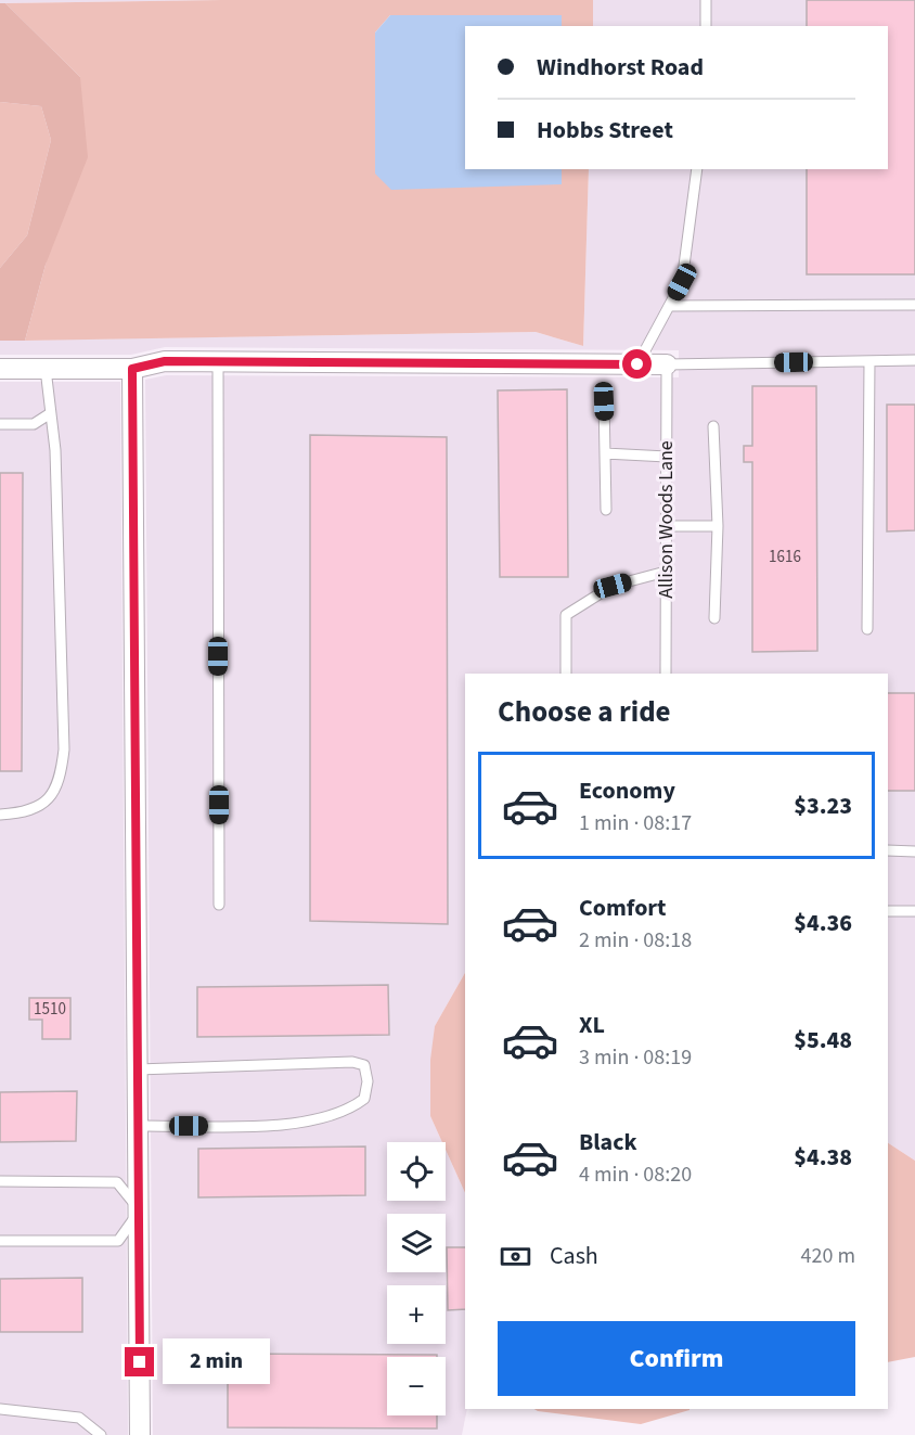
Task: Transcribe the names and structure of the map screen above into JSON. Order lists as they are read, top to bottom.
{
  "streets": {
    "lane": ["Allison Woods Lane"]
  },
  "house_numbers": ["1616", "1510"],
  "page": {
    "banner": ["Windhorst Road", "Hobbs Street"],
    "heading": "Choose a ride",
    "list": [
      {
        "name": "Economy",
        "note": "1 min · 08:17",
        "value": "$3.23"
      },
      {
        "name": "Comfort",
        "note": "2 min · 08:18",
        "value": "$4.36"
      },
      {
        "name": "XL",
        "note": "3 min · 08:19",
        "value": "$5.48"
      },
      {
        "name": "Black",
        "note": "4 min · 08:20",
        "value": "$4.38"
      }
    ],
    "map_buttons": ["+", "−"],
    "pay": ["Cash", "420 m"],
    "buttons": "Confirm",
    "bubble": "2 min"
  }
}
